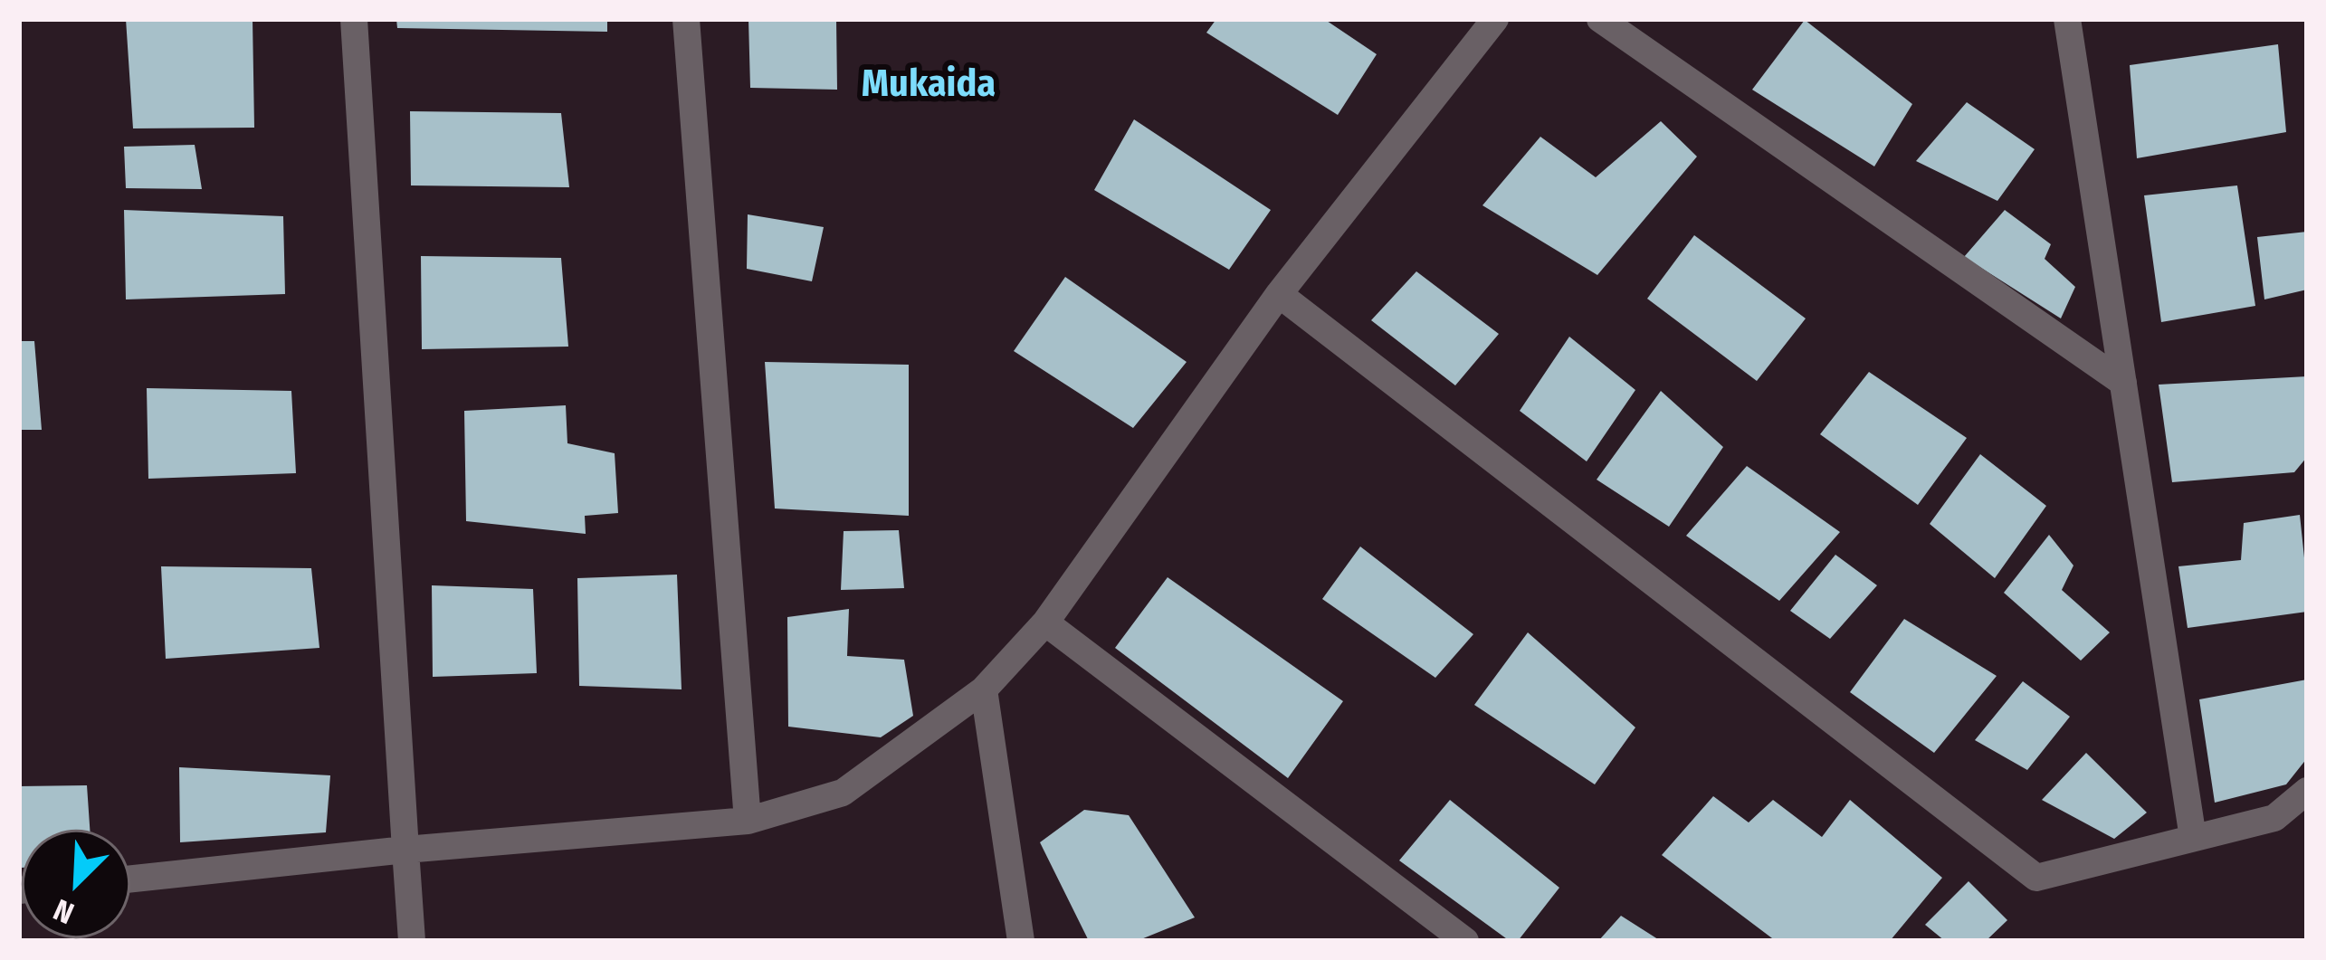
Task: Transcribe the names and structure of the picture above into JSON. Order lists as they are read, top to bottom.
{
  "districts": ["Mukaida"],
  "north": "bottom left"
}
